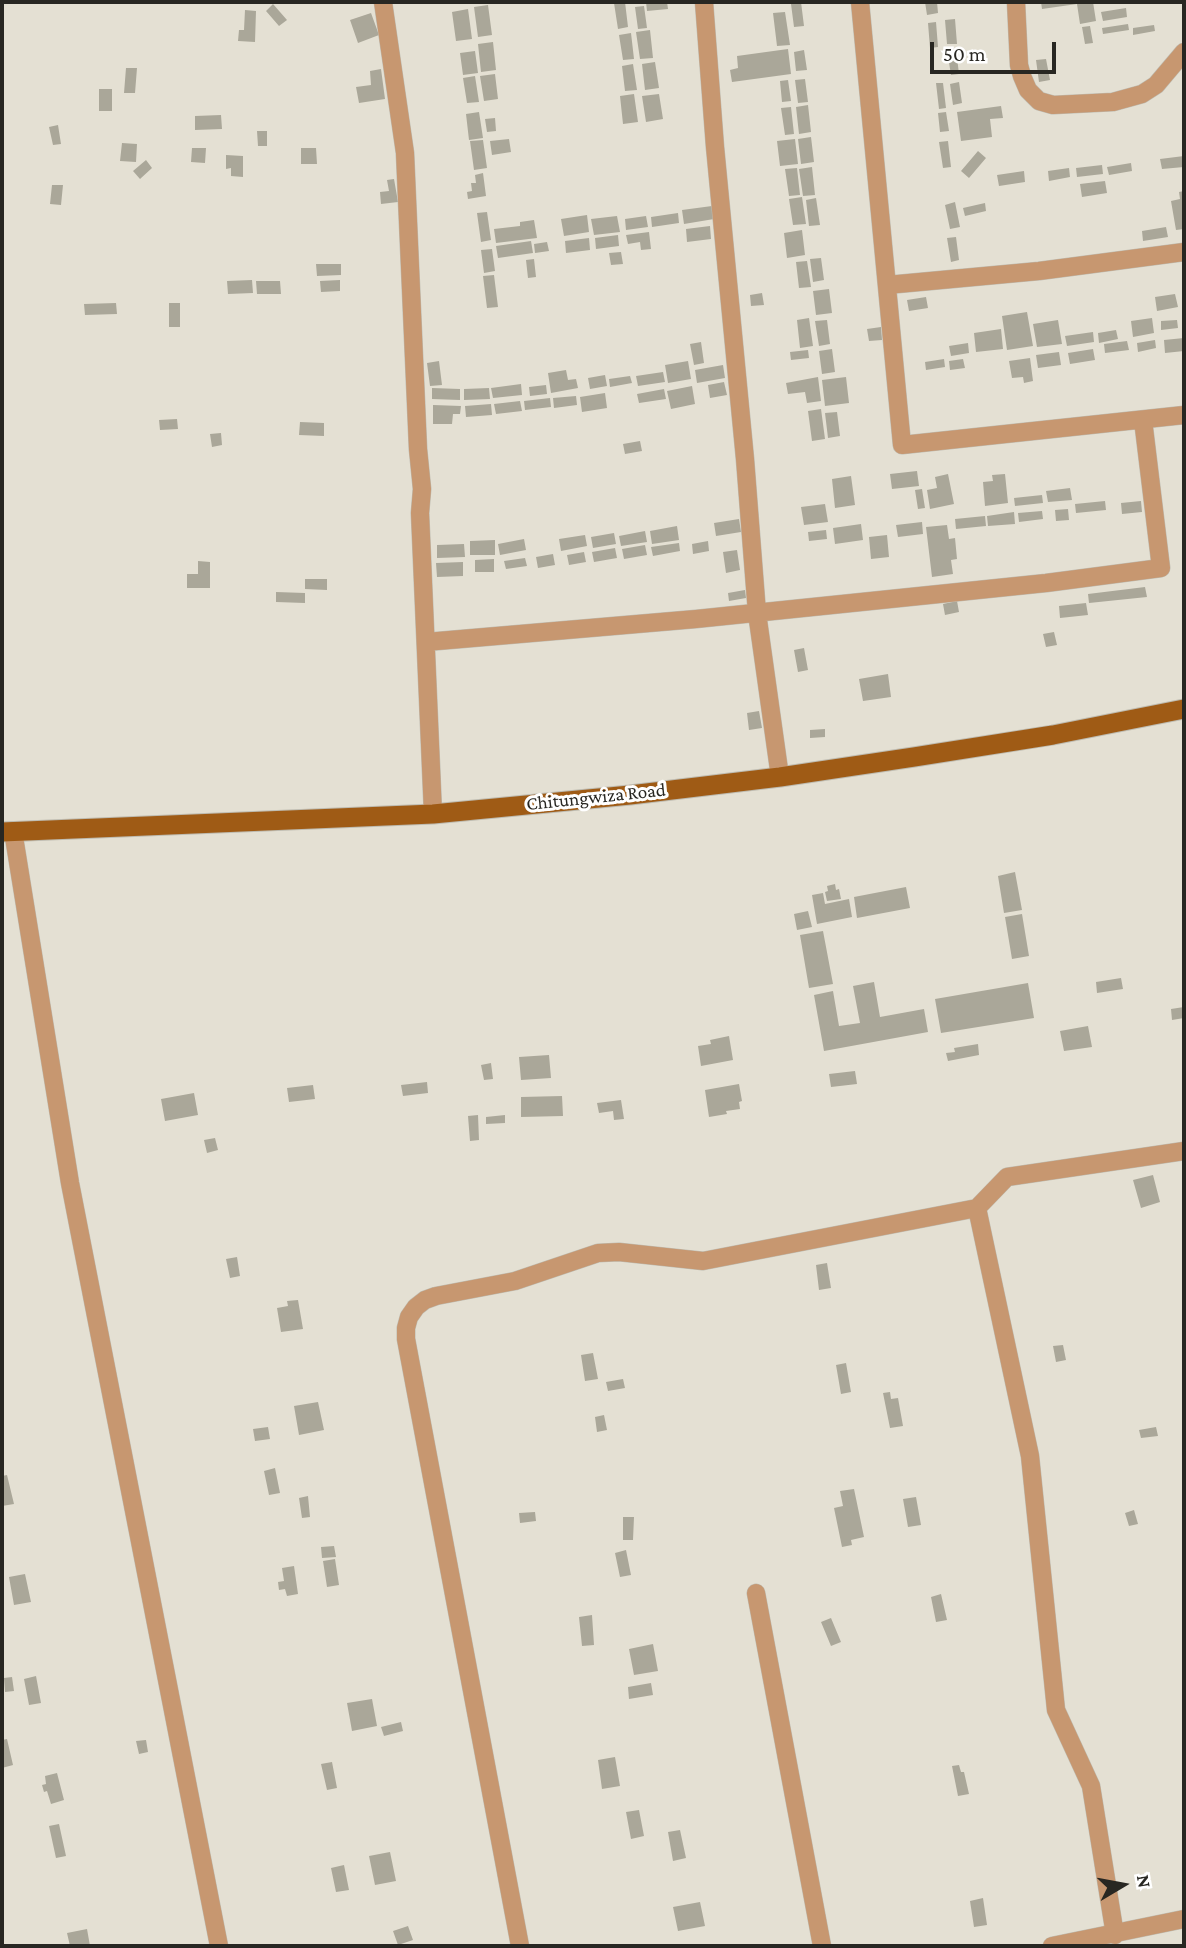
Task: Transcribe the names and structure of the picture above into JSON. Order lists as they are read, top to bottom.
{
  "streets": {
    "main road": ["Chitungwiza Road"]
  },
  "scale_bar": "50 m",
  "north": "right"
}
